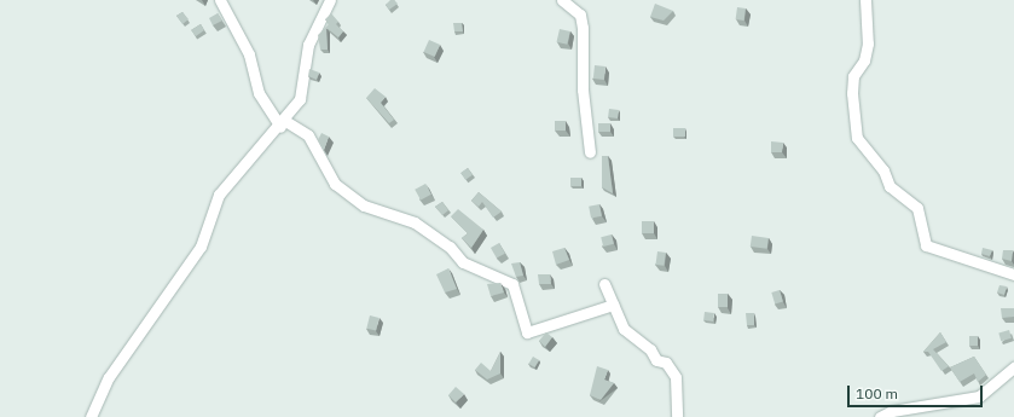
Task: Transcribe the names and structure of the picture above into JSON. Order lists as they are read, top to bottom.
{
  "scale_bar": "100 m"
}
